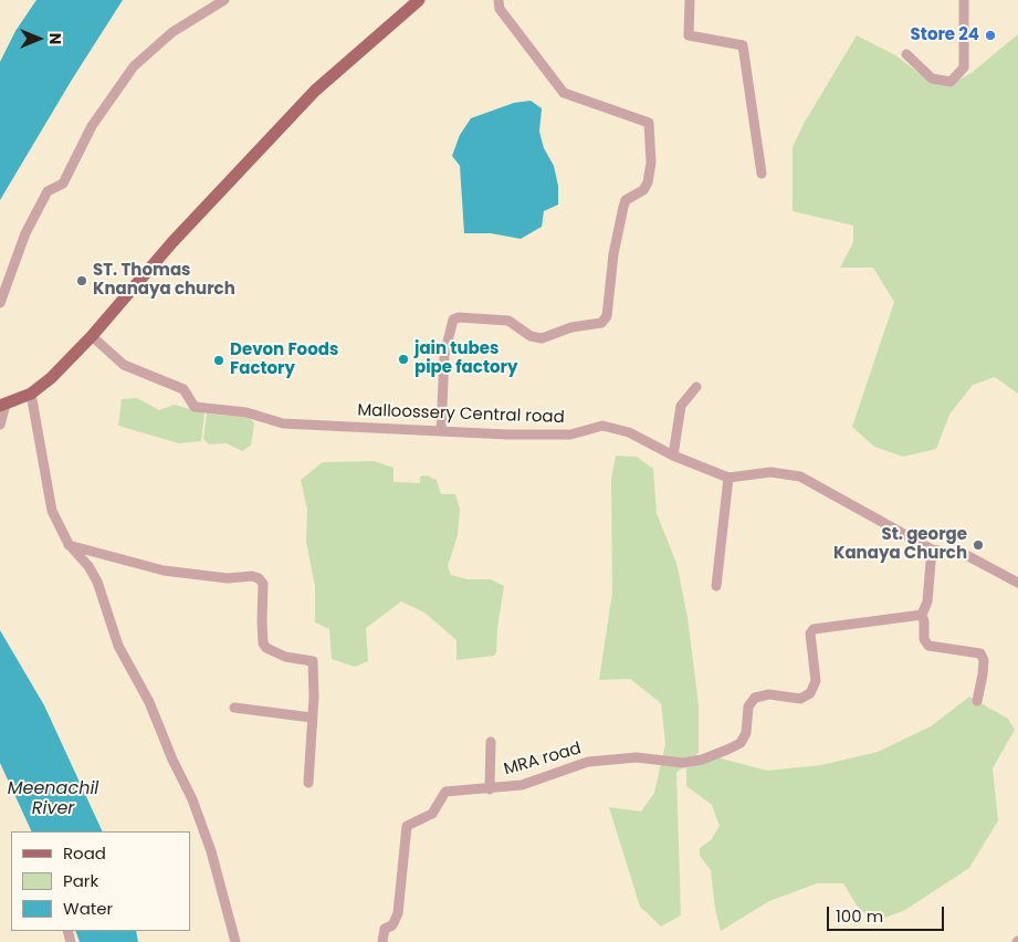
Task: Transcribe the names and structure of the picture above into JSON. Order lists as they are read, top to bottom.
{
  "streets": {
    "street": ["Malloossery Central road", "MRA road"]
  },
  "water": ["Meenachil River"],
  "places": [
    "Store 24",
    "ST. Thomas Knanaya church",
    "jain tubes pipe factory",
    "Devon Foods Factory",
    "St. george Kanaya Church"
  ],
  "legend": ["Road", "Park", "Water"],
  "scale_bar": "100 m",
  "north": "right"
}
